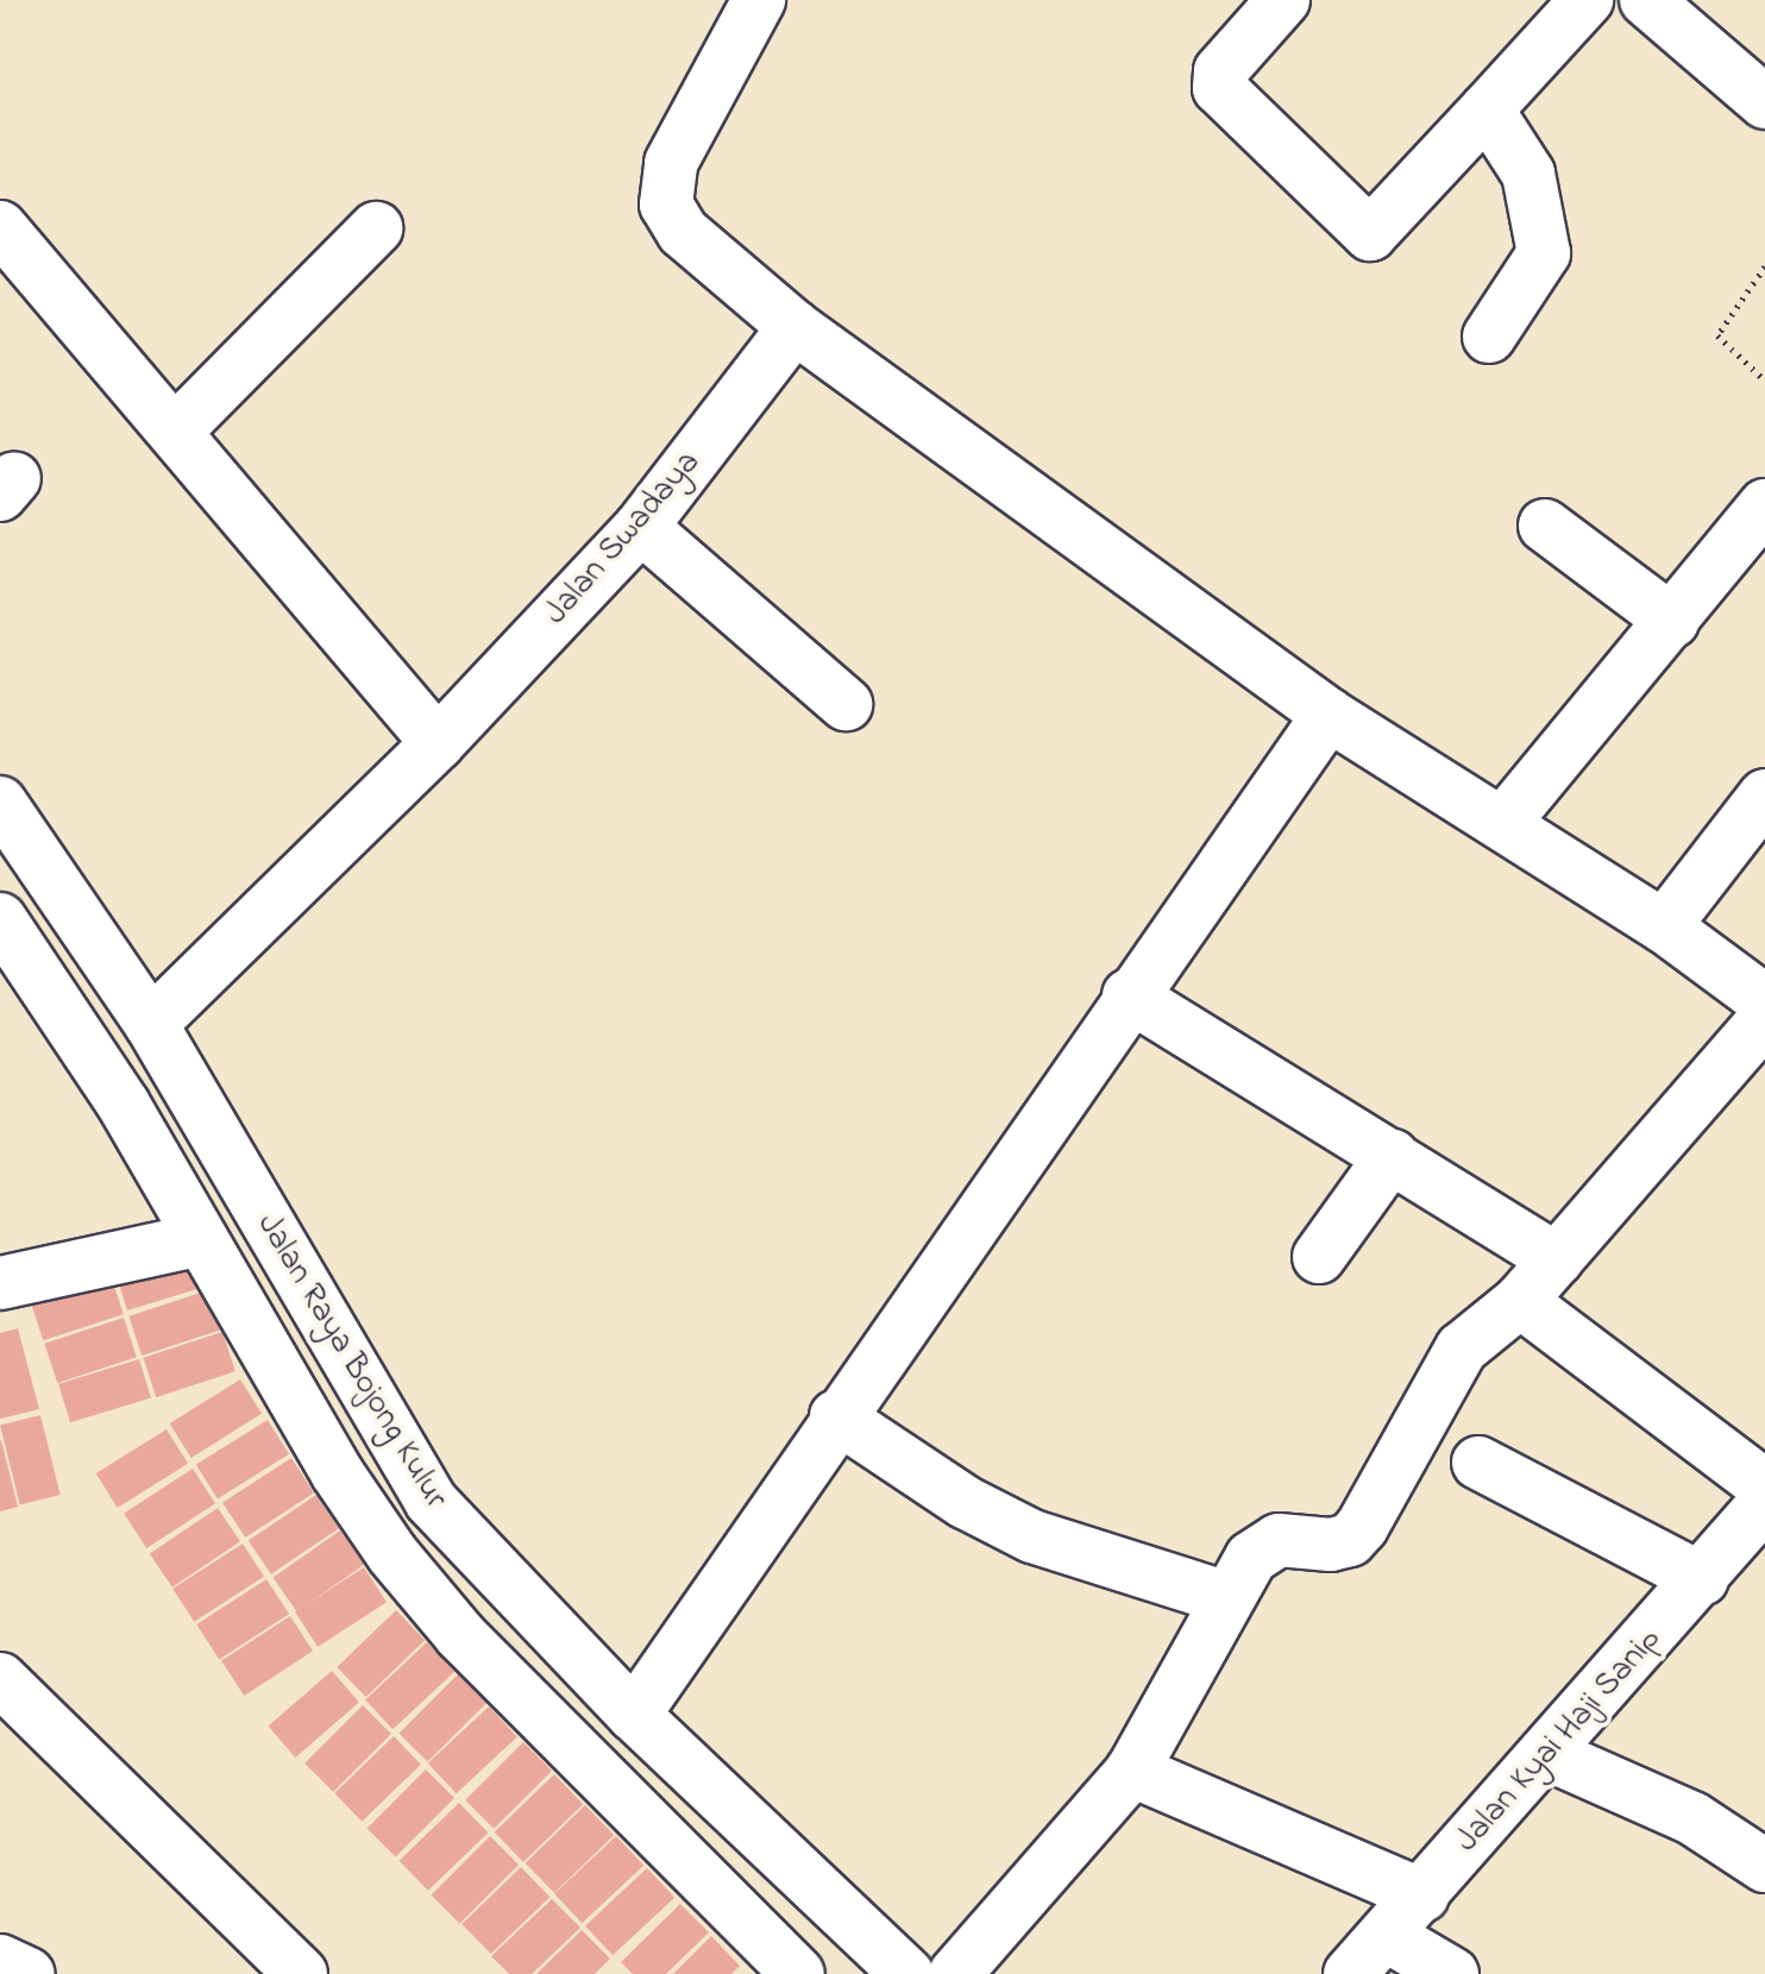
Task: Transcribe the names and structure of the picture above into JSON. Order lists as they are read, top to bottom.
{
  "streets": {
    "street": ["Jalan Swadaya", "Jalan Raya Bojong Kulur", "Jalan Kyai Haji Sanip"]
  },
  "crossings": [
    ["Jalan Swadaya", "Jalan Raya Bojong Kulur"]
  ]
}
